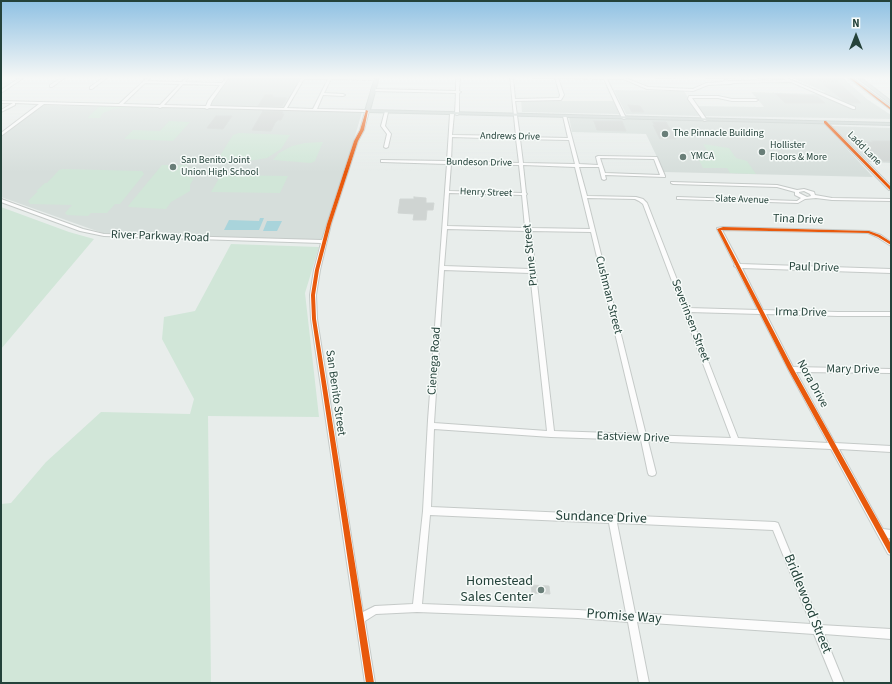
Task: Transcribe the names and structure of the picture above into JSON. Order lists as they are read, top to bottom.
{
  "streets": {
    "street": [
      "Andrews Drive",
      "Ladd Lane",
      "Bundeson Drive",
      "Henry Street",
      "Slate Avenue",
      "Tina Drive",
      "River Parkway Road",
      "Prune Street",
      "Paul Drive",
      "Cushman Street",
      "Irma Drive",
      "Severinsen Street",
      "Cienega Road",
      "Mary Drive",
      "Nora Drive",
      "San Benito Street",
      "Eastview Drive",
      "Sundance Drive",
      "Bridlewood Street",
      "Promise Way"
    ]
  },
  "crossings": [
    ["Andrews Drive", "Prune Street"],
    ["Andrews Drive", "Cushman Street"],
    ["Andrews Drive", "Cienega Road"],
    ["Bundeson Drive", "Prune Street"],
    ["Bundeson Drive", "Cushman Street"],
    ["Bundeson Drive", "Cienega Road"],
    ["Henry Street", "Prune Street"],
    ["Henry Street", "Cienega Road"],
    ["Tina Drive", "Nora Drive"],
    ["River Parkway Road", "San Benito Street"],
    ["Prune Street", "Eastview Drive"],
    ["Paul Drive", "Nora Drive"],
    ["Cushman Street", "Severinsen Street"],
    ["Cushman Street", "Eastview Drive"],
    ["Irma Drive", "Severinsen Street"],
    ["Irma Drive", "Nora Drive"],
    ["Severinsen Street", "Eastview Drive"],
    ["Cienega Road", "Eastview Drive"],
    ["Cienega Road", "Sundance Drive"],
    ["Cienega Road", "Promise Way"],
    ["Mary Drive", "Nora Drive"],
    ["Nora Drive", "Eastview Drive"],
    ["San Benito Street", "Promise Way"],
    ["Sundance Drive", "Bridlewood Street"],
    ["Bridlewood Street", "Promise Way"]
  ],
  "places": [
    "The Pinnacle Building",
    "Hollister Floors & More",
    "YMCA",
    "San Benito Joint Union High School",
    "Homestead Sales Center"
  ],
  "north": "top"
}
